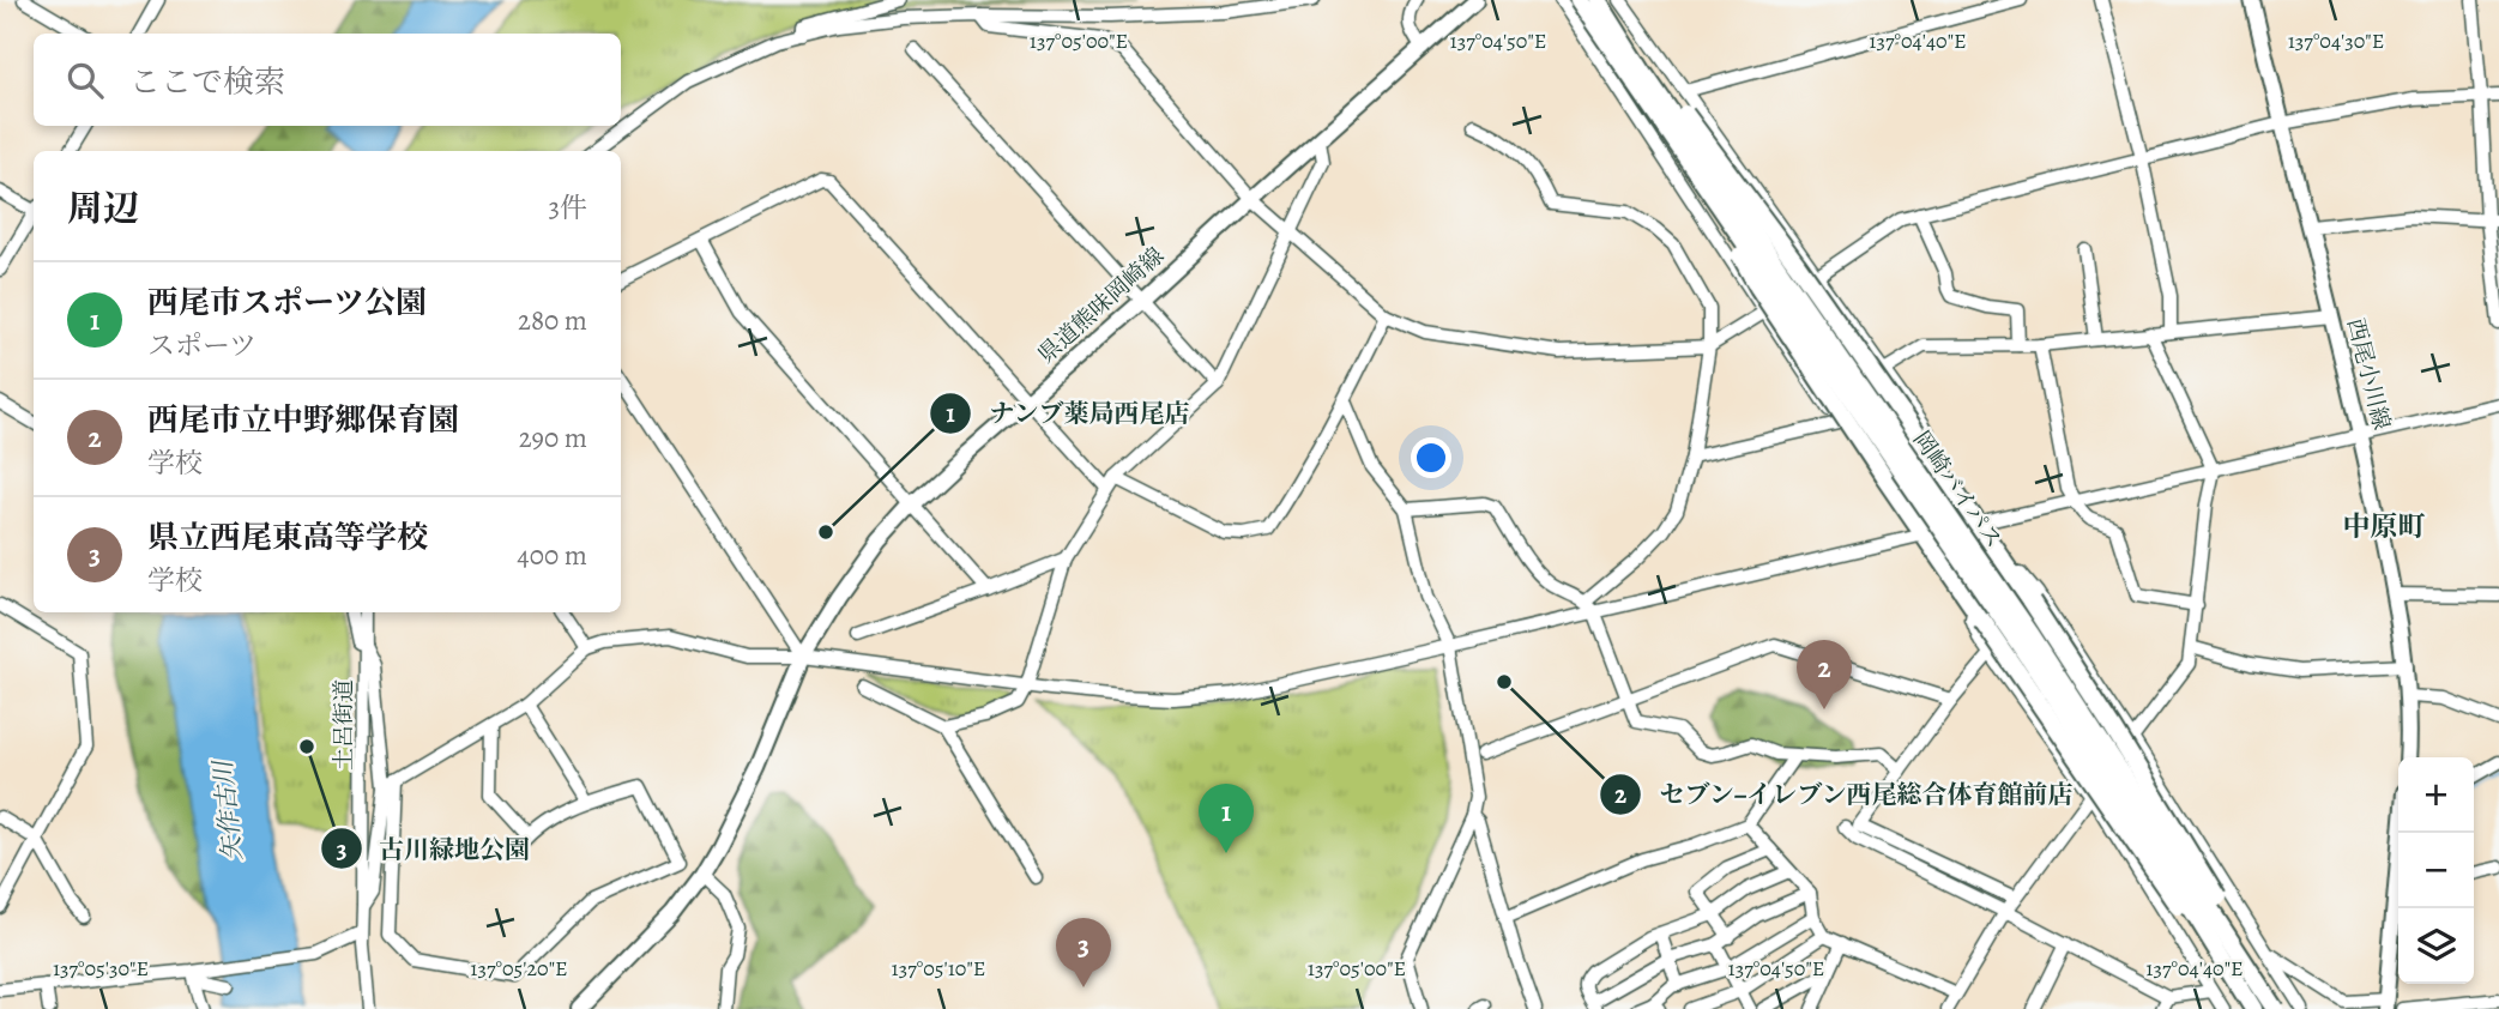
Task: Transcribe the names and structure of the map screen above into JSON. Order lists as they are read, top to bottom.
{
  "streets": {
    "highway": ["岡崎バイパス"],
    "main road": ["県道熊味岡崎線", "西尾小川線"],
    "street": ["土呂街道"]
  },
  "districts": ["中原町"],
  "water": ["矢作古川"],
  "places": ["ナンブ薬局西尾店", "セブン−イレブン西尾総合体育館前店", "古川緑地公園"],
  "page": {
    "search": "ここで検索",
    "heading": ["周辺", "3件"],
    "list": [
      {
        "mark": "1",
        "name": "西尾市スポーツ公園",
        "note": "スポーツ",
        "value": "280 m"
      },
      {
        "mark": "2",
        "name": "西尾市立中野郷保育園",
        "note": "学校",
        "value": "290 m"
      },
      {
        "mark": "3",
        "name": "県立西尾東高等学校",
        "note": "学校",
        "value": "400 m"
      }
    ],
    "pins": ["2", "1", "3"],
    "map_buttons": ["+", "−"]
  },
  "coordinates": [
    "137°05'00\"E",
    "137°04'50\"E",
    "137°04'40\"E",
    "137°04'30\"E",
    "137°05'30\"E",
    "137°05'20\"E",
    "137°05'10\"E"
  ]
}
